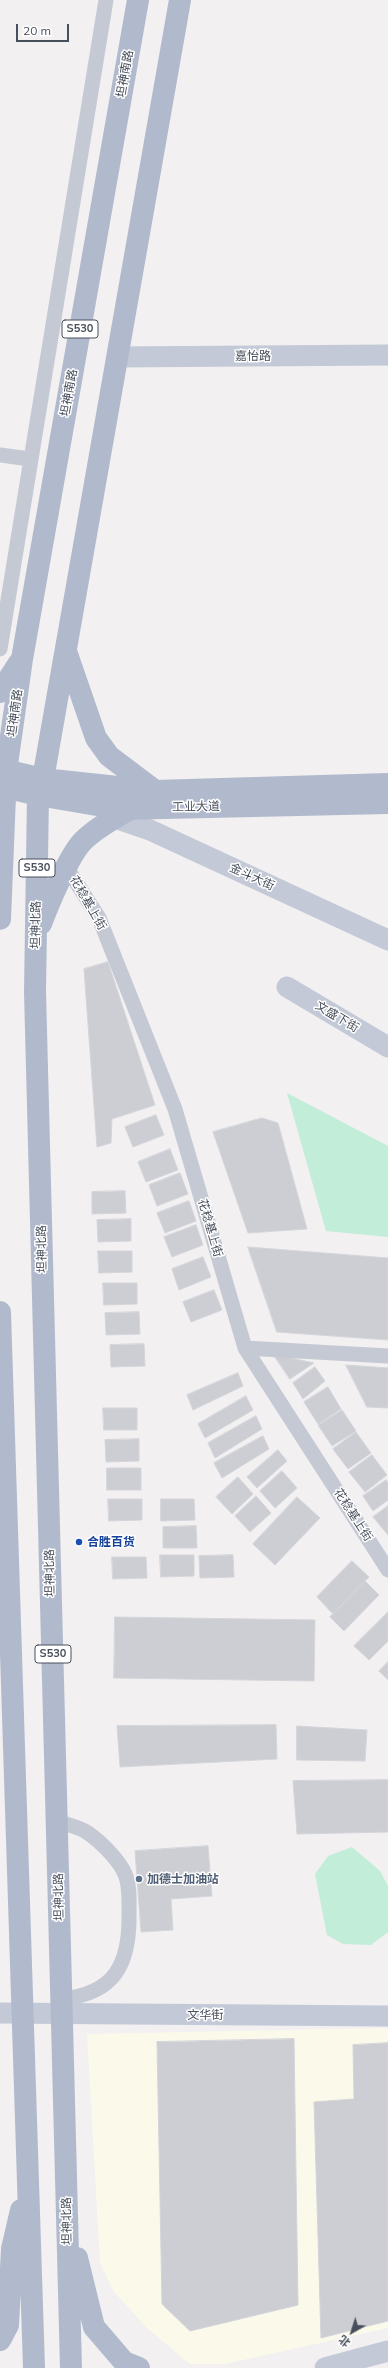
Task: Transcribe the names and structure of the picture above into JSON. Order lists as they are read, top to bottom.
{
  "streets": {
    "main road": [
      "坦神南路",
      "S530",
      "工业大道",
      "坦神北路"
    ],
    "street": [
      "嘉怡路",
      "金斗大街",
      "花稔基上街",
      "文盛下街",
      "文华街"
    ]
  },
  "crossings": [
    ["坦神南路", "S530"],
    ["S530", "嘉怡路"],
    ["S530", "工业大道"],
    ["S530", "坦神北路"],
    ["工业大道", "金斗大街"],
    ["工业大道", "坦神北路"],
    ["坦神北路", "文华街"]
  ],
  "places": ["合胜百货", "加德士加油站"],
  "scale_bar": "20 m",
  "north": "bottom left"
}
